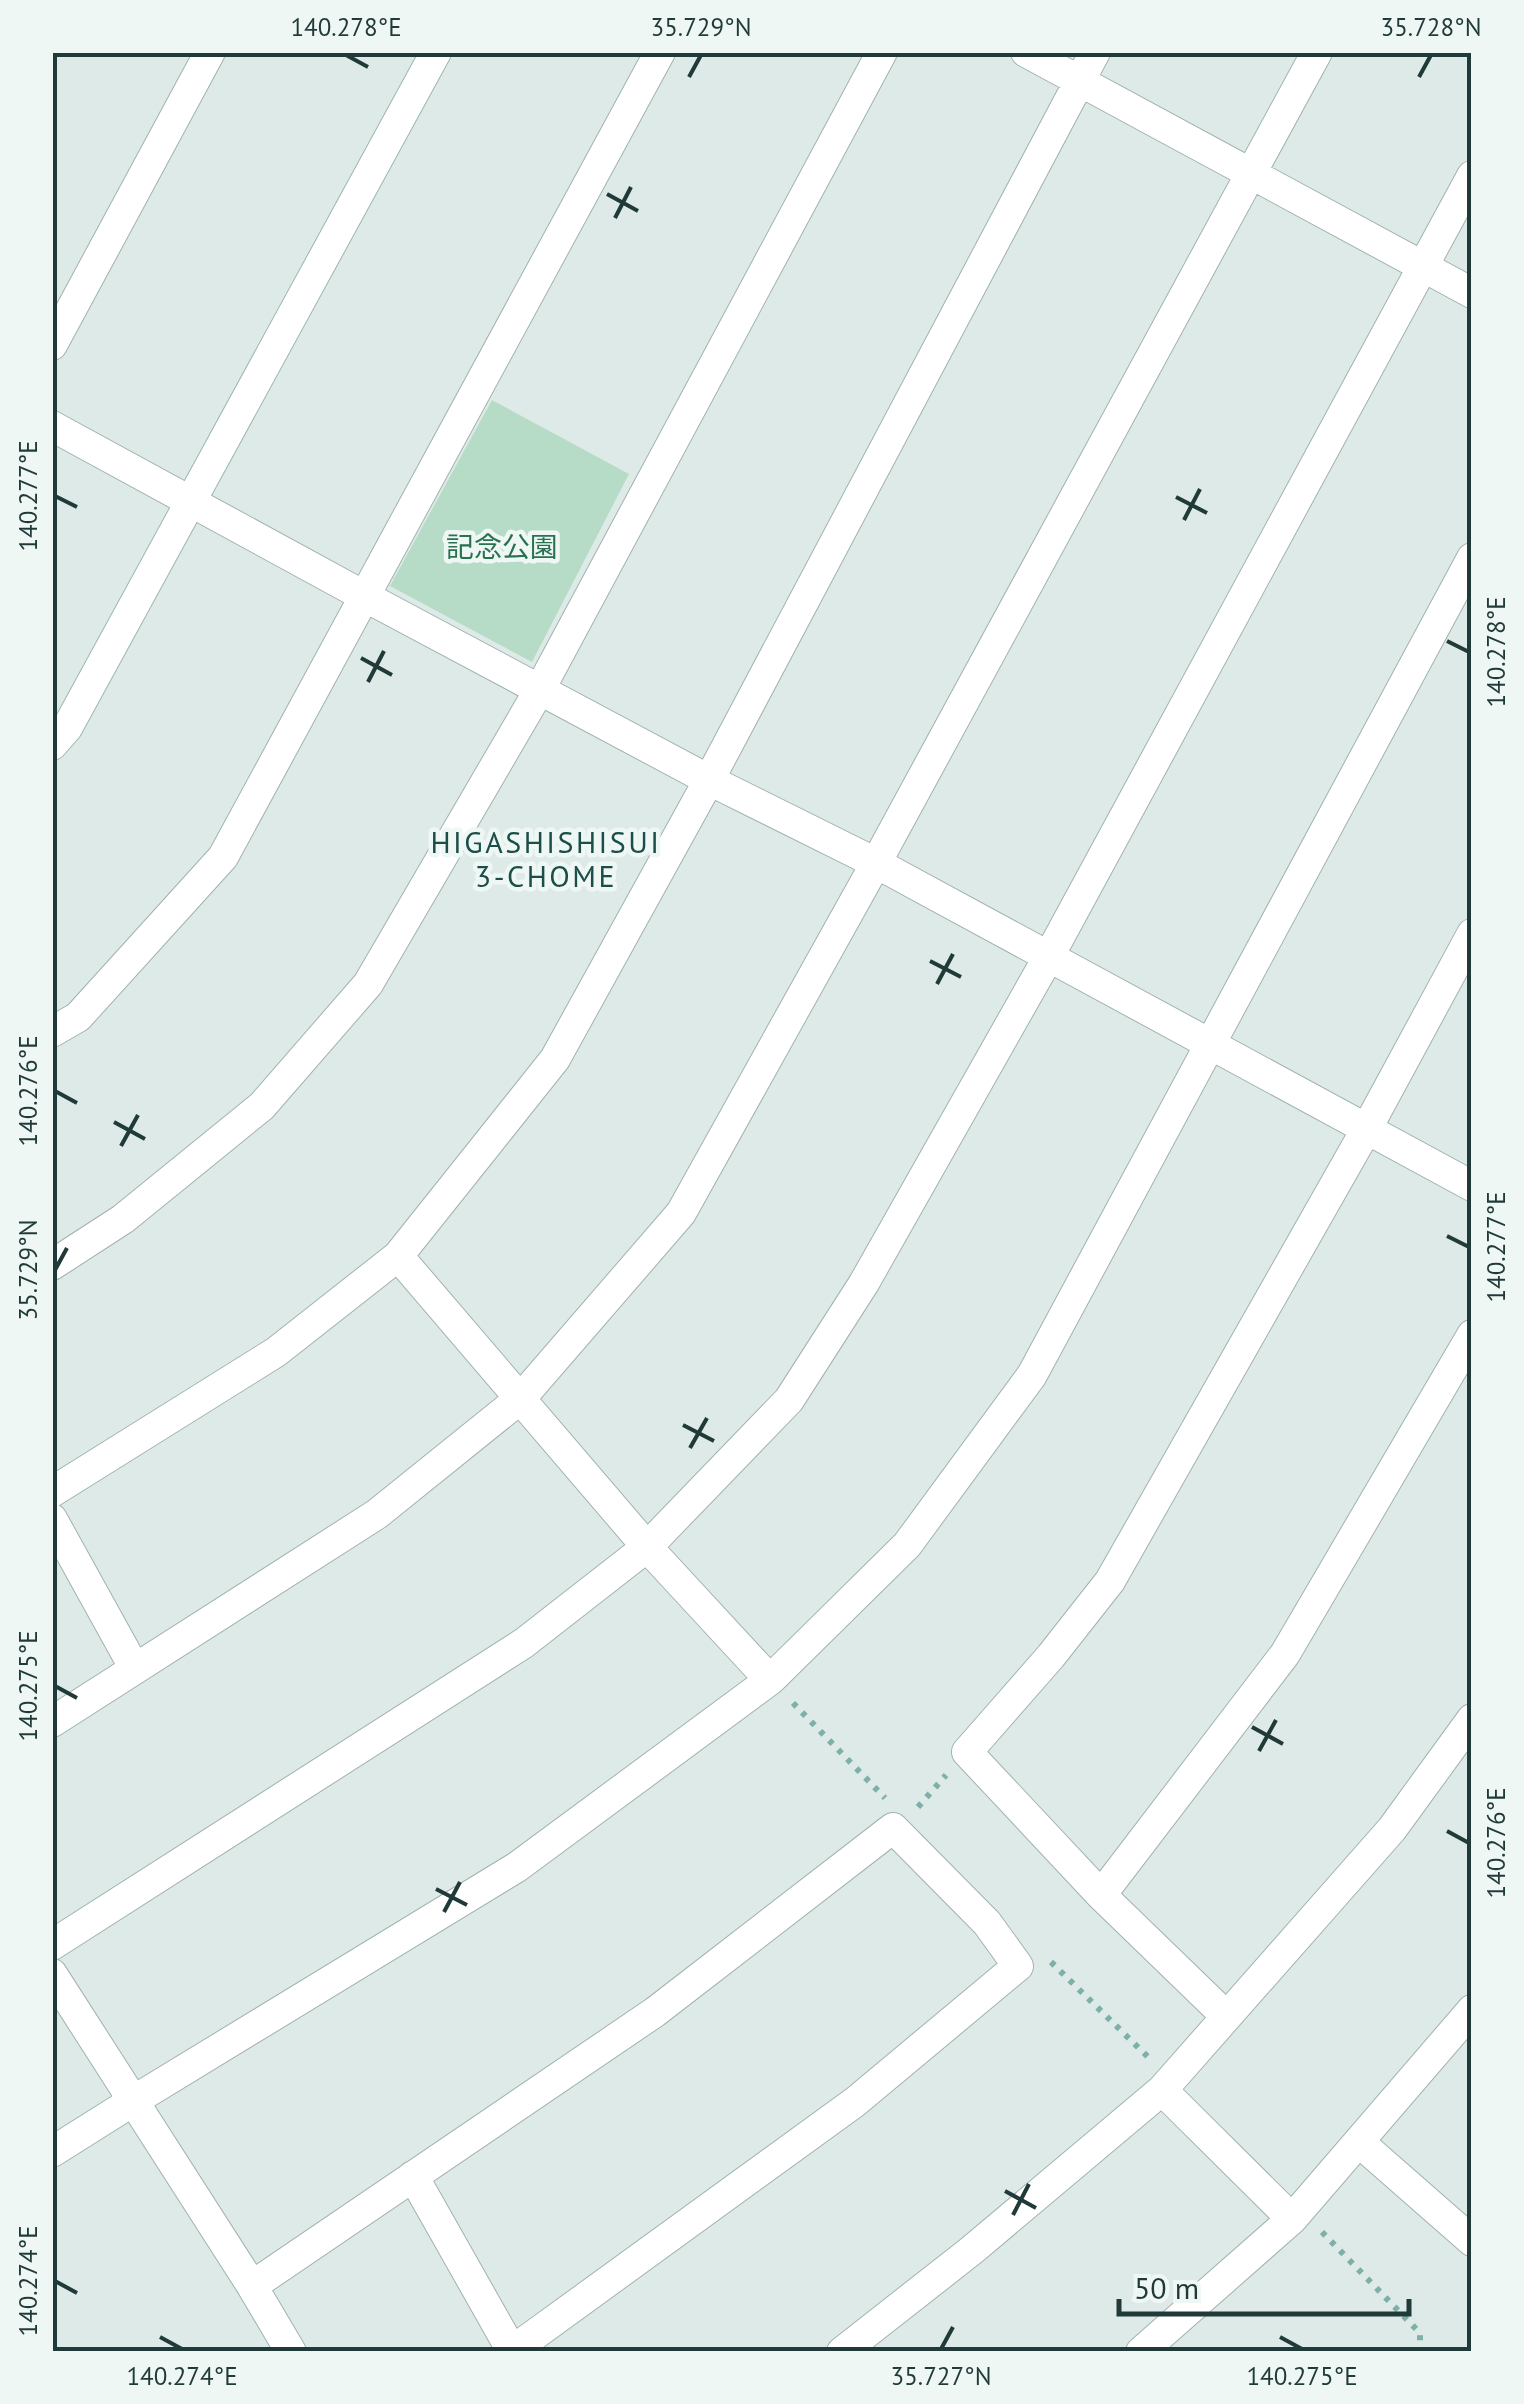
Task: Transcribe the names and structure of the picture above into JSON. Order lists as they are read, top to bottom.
{
  "districts": ["HIGASHISHISUI 3-CHOME"],
  "parks": ["記念公園"],
  "scale_bar": "50 m",
  "coordinates": [
    "140.278°E",
    "35.729°N",
    "35.728°N",
    "140.277°E",
    "140.276°E",
    "140.275°E",
    "140.274°E",
    "35.727°N"
  ]
}
